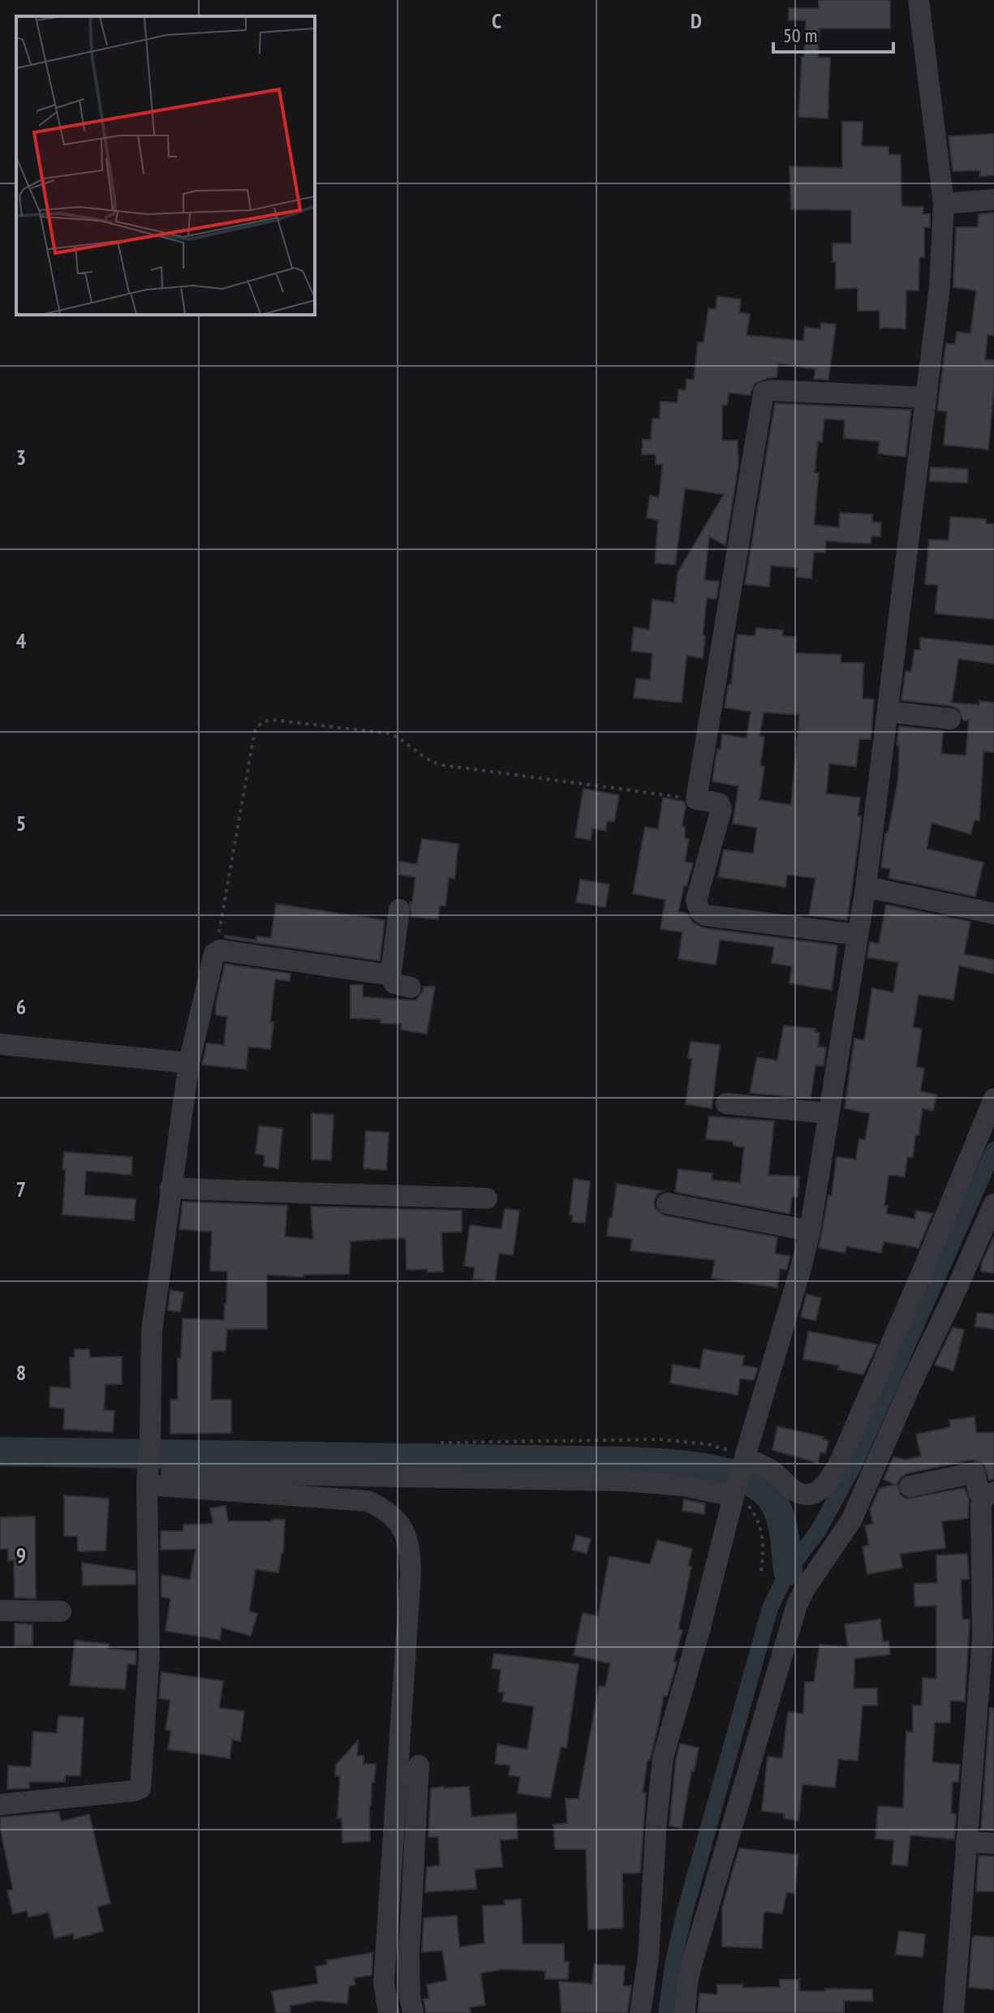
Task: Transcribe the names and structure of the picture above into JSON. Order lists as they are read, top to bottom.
{
  "scale_bar": "50 m",
  "grid": {
    "columns": ["C", "D"],
    "rows": [
      "3",
      "4",
      "5",
      "6",
      "7",
      "8",
      "9"
    ]
  }
}
